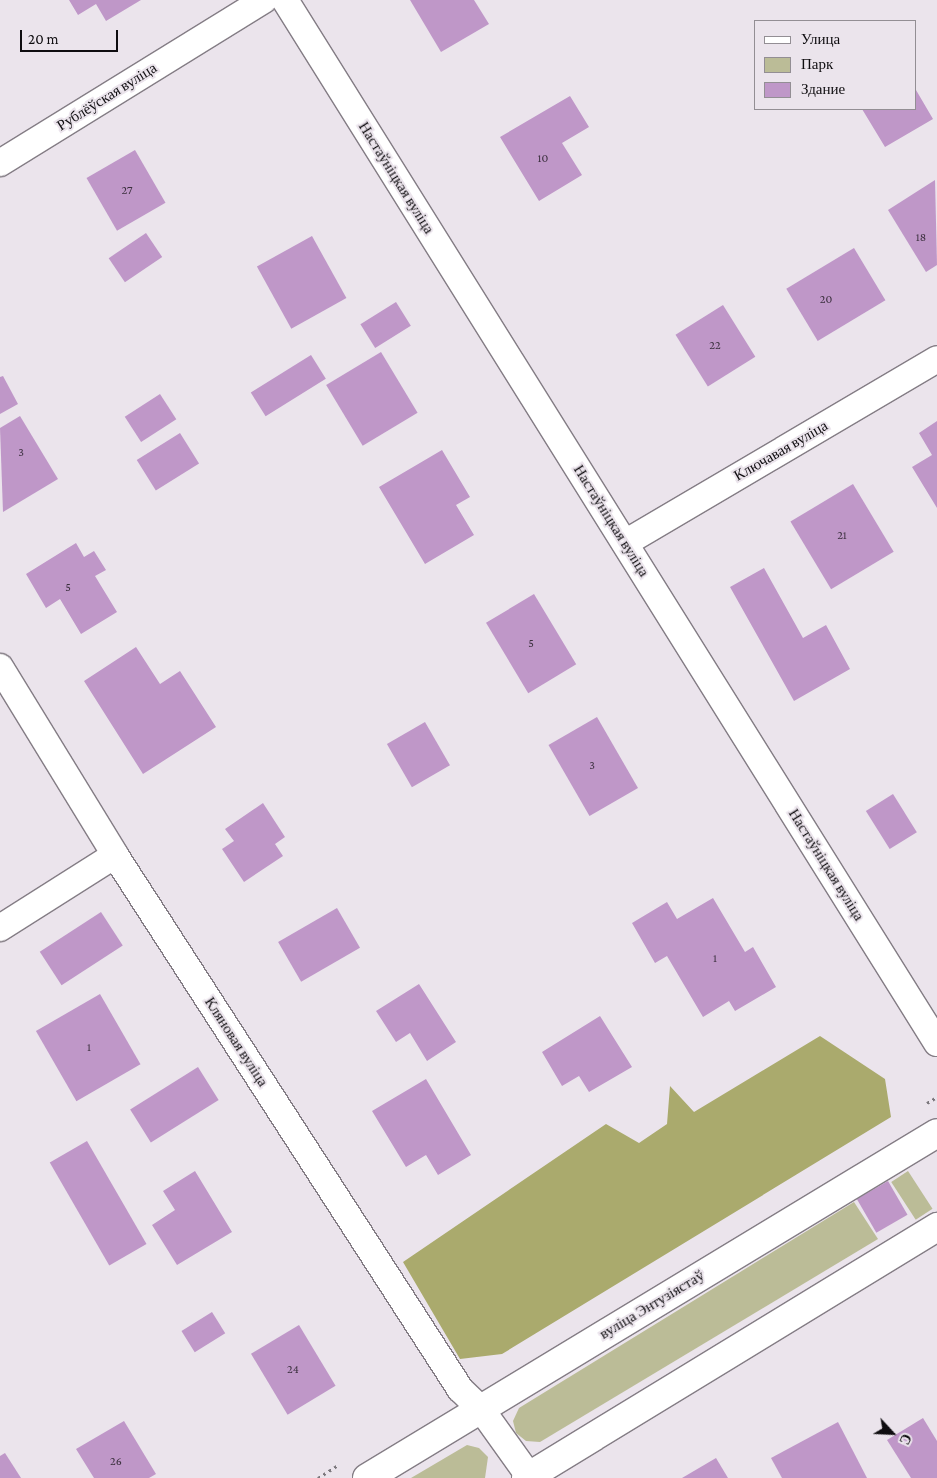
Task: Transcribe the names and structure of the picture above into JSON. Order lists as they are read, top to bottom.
{
  "streets": {
    "street": [
      "Рублёўская вуліца",
      "Настаўніцкая вуліца",
      "Ключавая вуліца",
      "Кляновая вуліца",
      "вуліца Энтузіястаў"
    ]
  },
  "crossings": [
    ["Настаўніцкая вуліца", "Ключавая вуліца"],
    ["Кляновая вуліца", "вуліца Энтузіястаў"]
  ],
  "house_numbers": [
    "10",
    "27",
    "18",
    "20",
    "22",
    "3",
    "21",
    "5",
    "5",
    "3",
    "1",
    "1",
    "24",
    "26"
  ],
  "legend": ["Улица", "Парк", "Здание"],
  "scale_bar": "20 m",
  "north": "bottom right"
}
